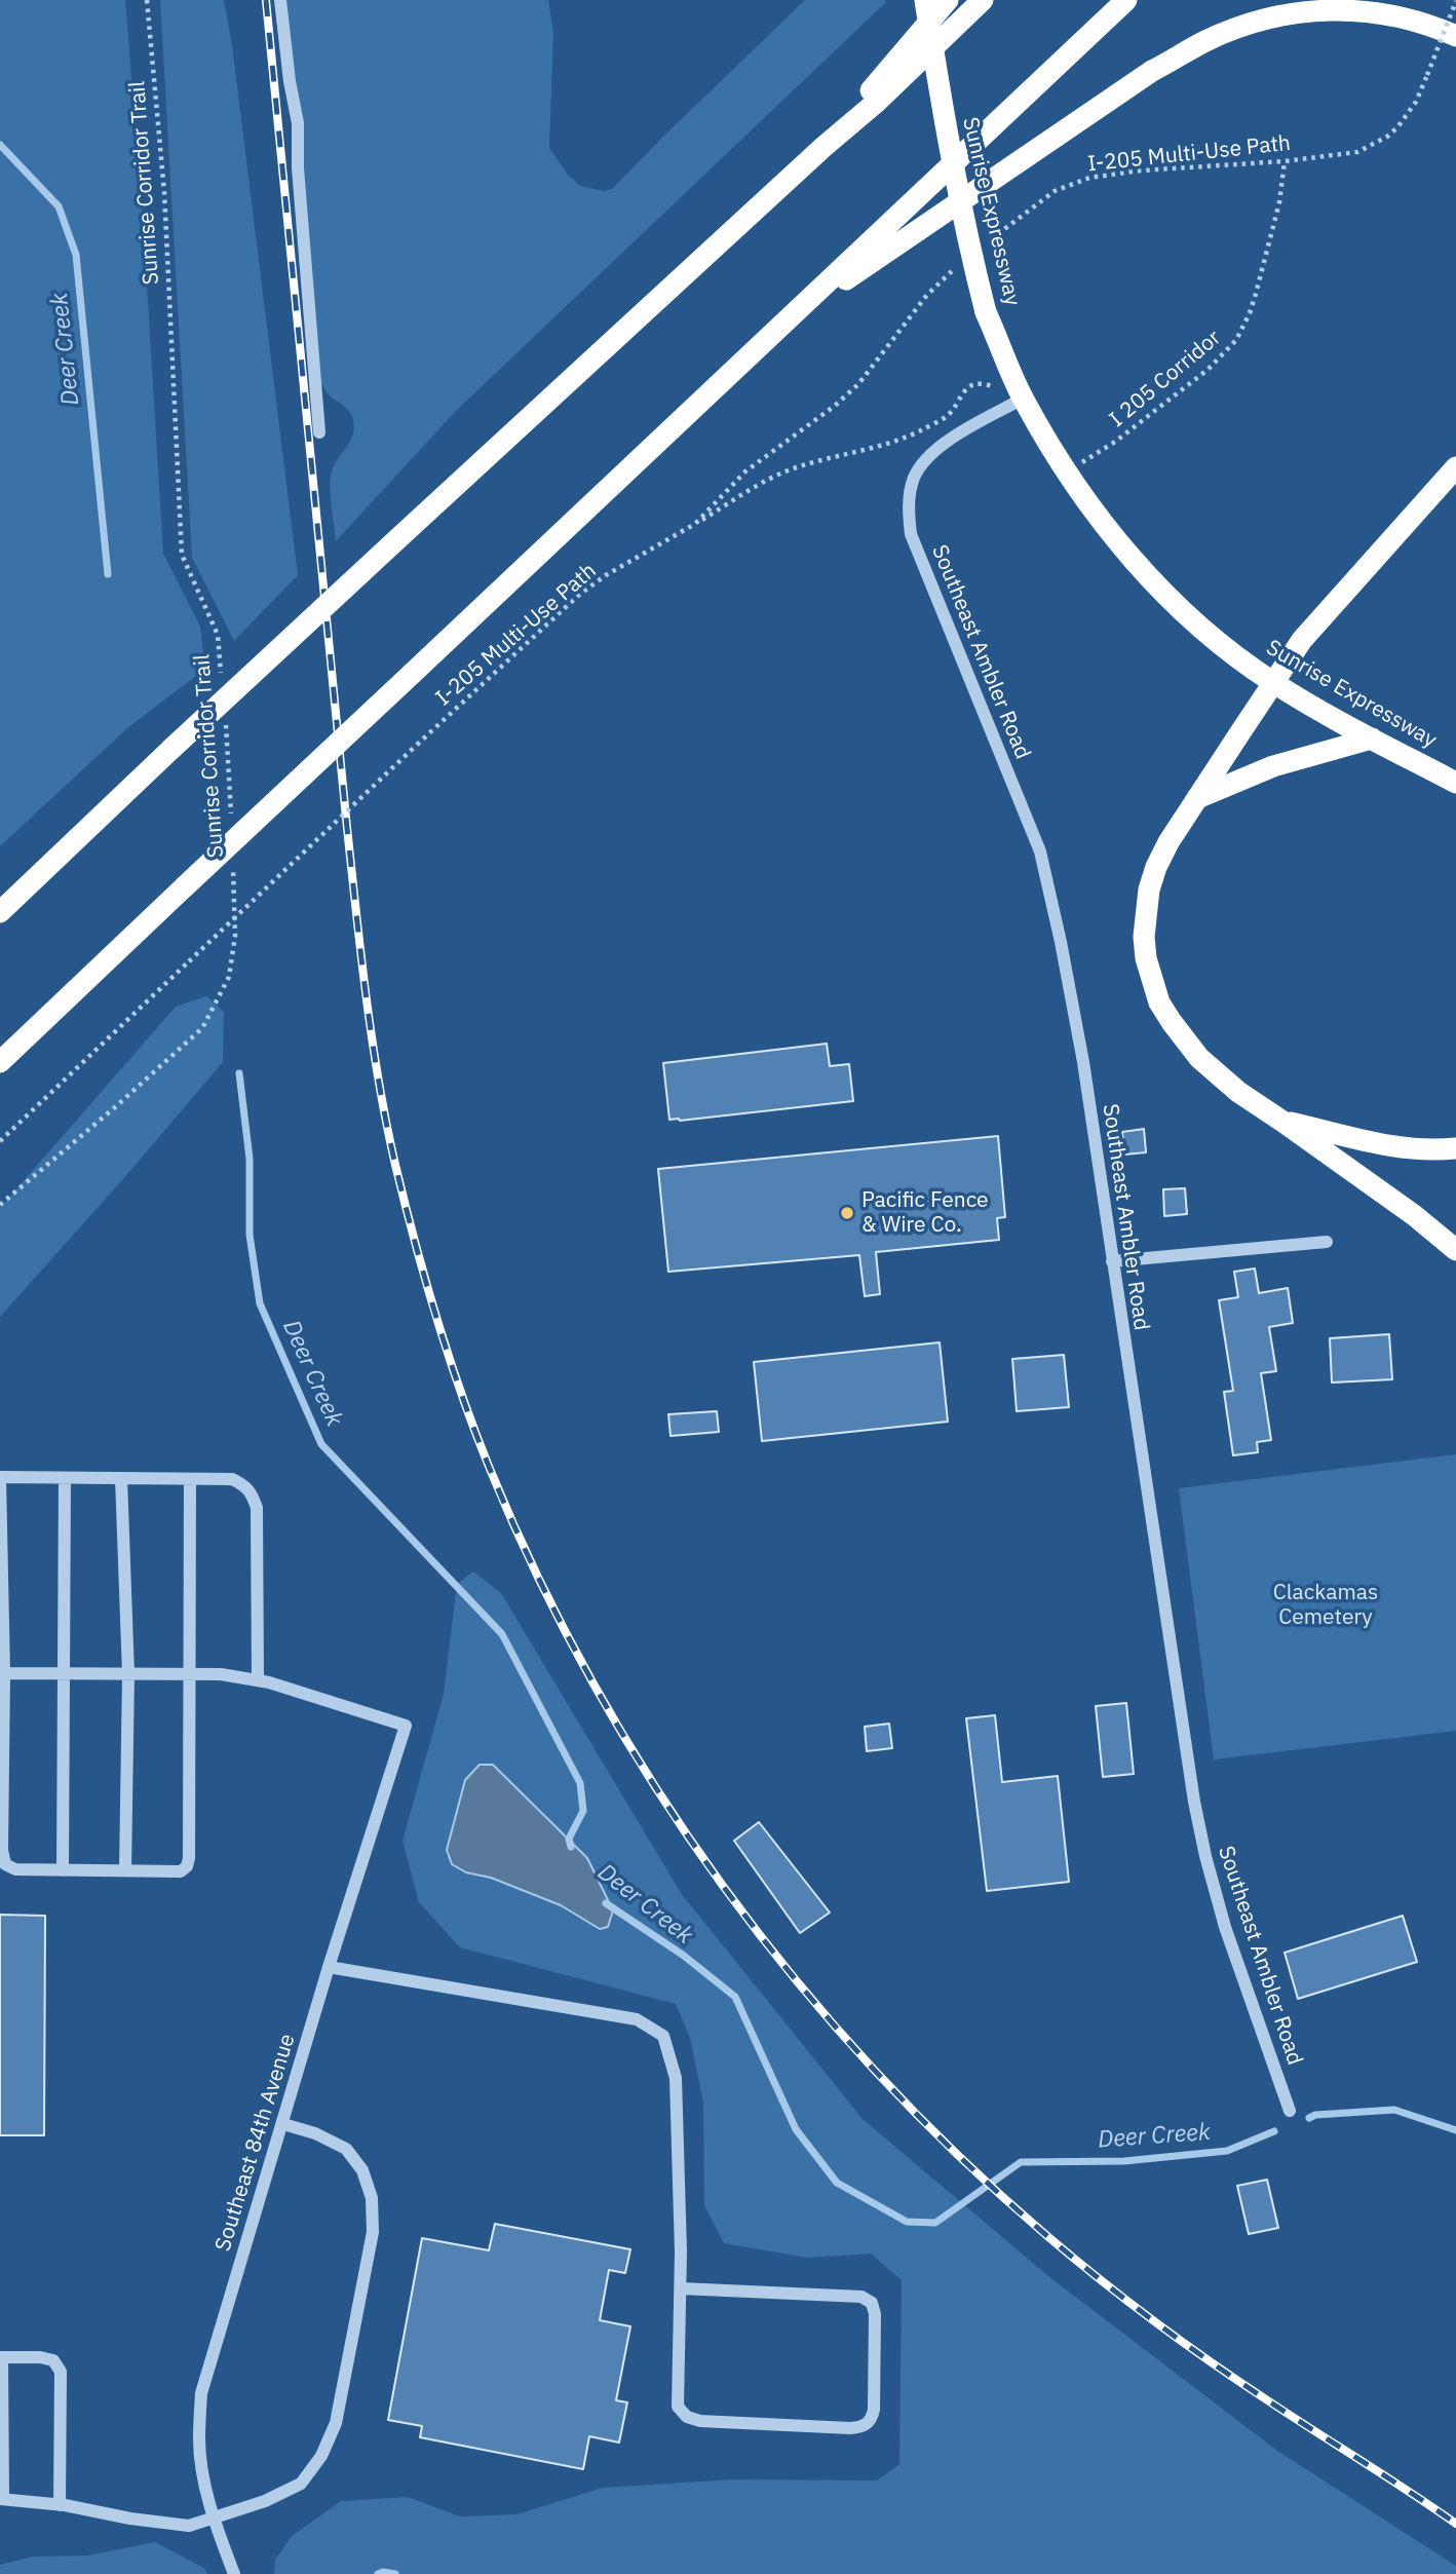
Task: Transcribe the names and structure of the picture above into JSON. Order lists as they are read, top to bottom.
{
  "streets": {
    "highway": ["Sunrise Expressway"],
    "street": ["Southeast Ambler Road", "Southeast 84th Avenue"],
    "path": ["I-205 Multi-Use Path", "Sunrise Corridor Trail", "I 205 Corridor"]
  },
  "crossings": [
    ["I-205 Multi-Use Path", "I 205 Corridor"],
    ["Sunrise Expressway", "I 205 Corridor"],
    ["Sunrise Expressway", "Southeast Ambler Road"]
  ],
  "water": ["Deer Creek"],
  "parks": ["Clackamas Cemetery"],
  "places": ["Pacific Fence & Wire Co."]
}
